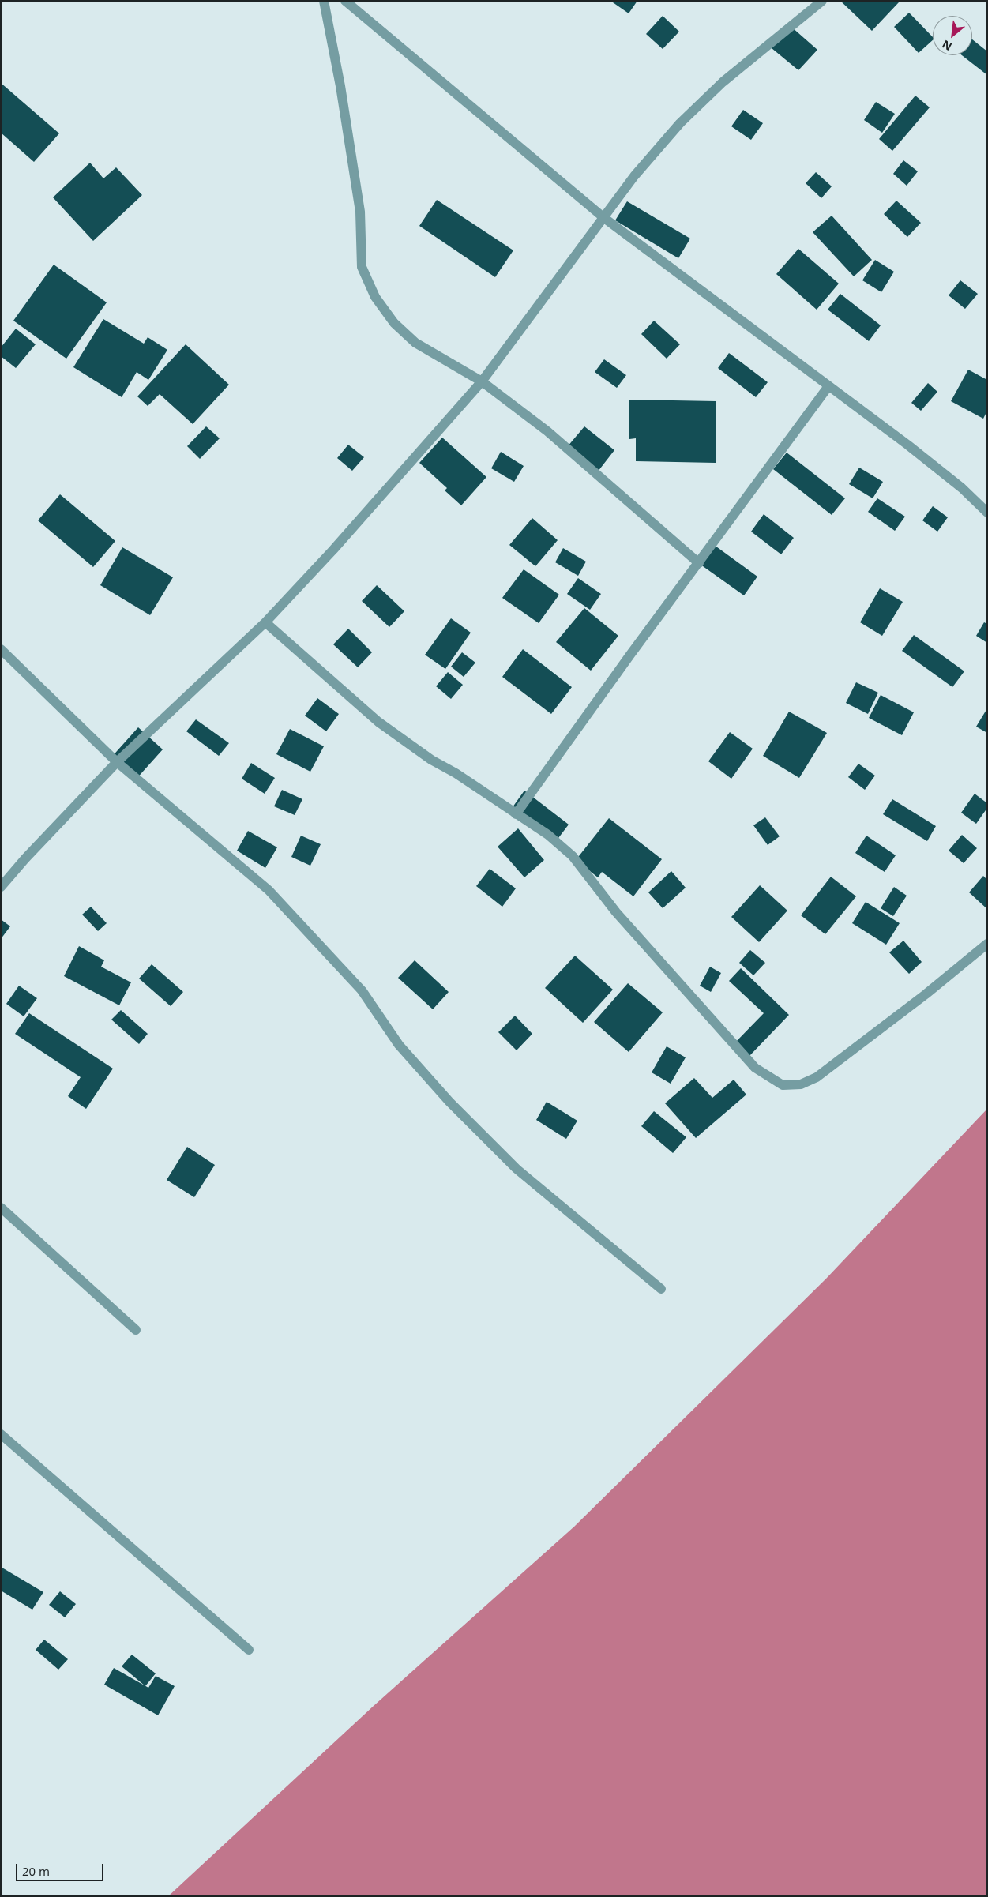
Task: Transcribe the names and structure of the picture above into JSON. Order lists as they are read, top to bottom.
{
  "scale_bar": "20 m",
  "north": "bottom left"
}
